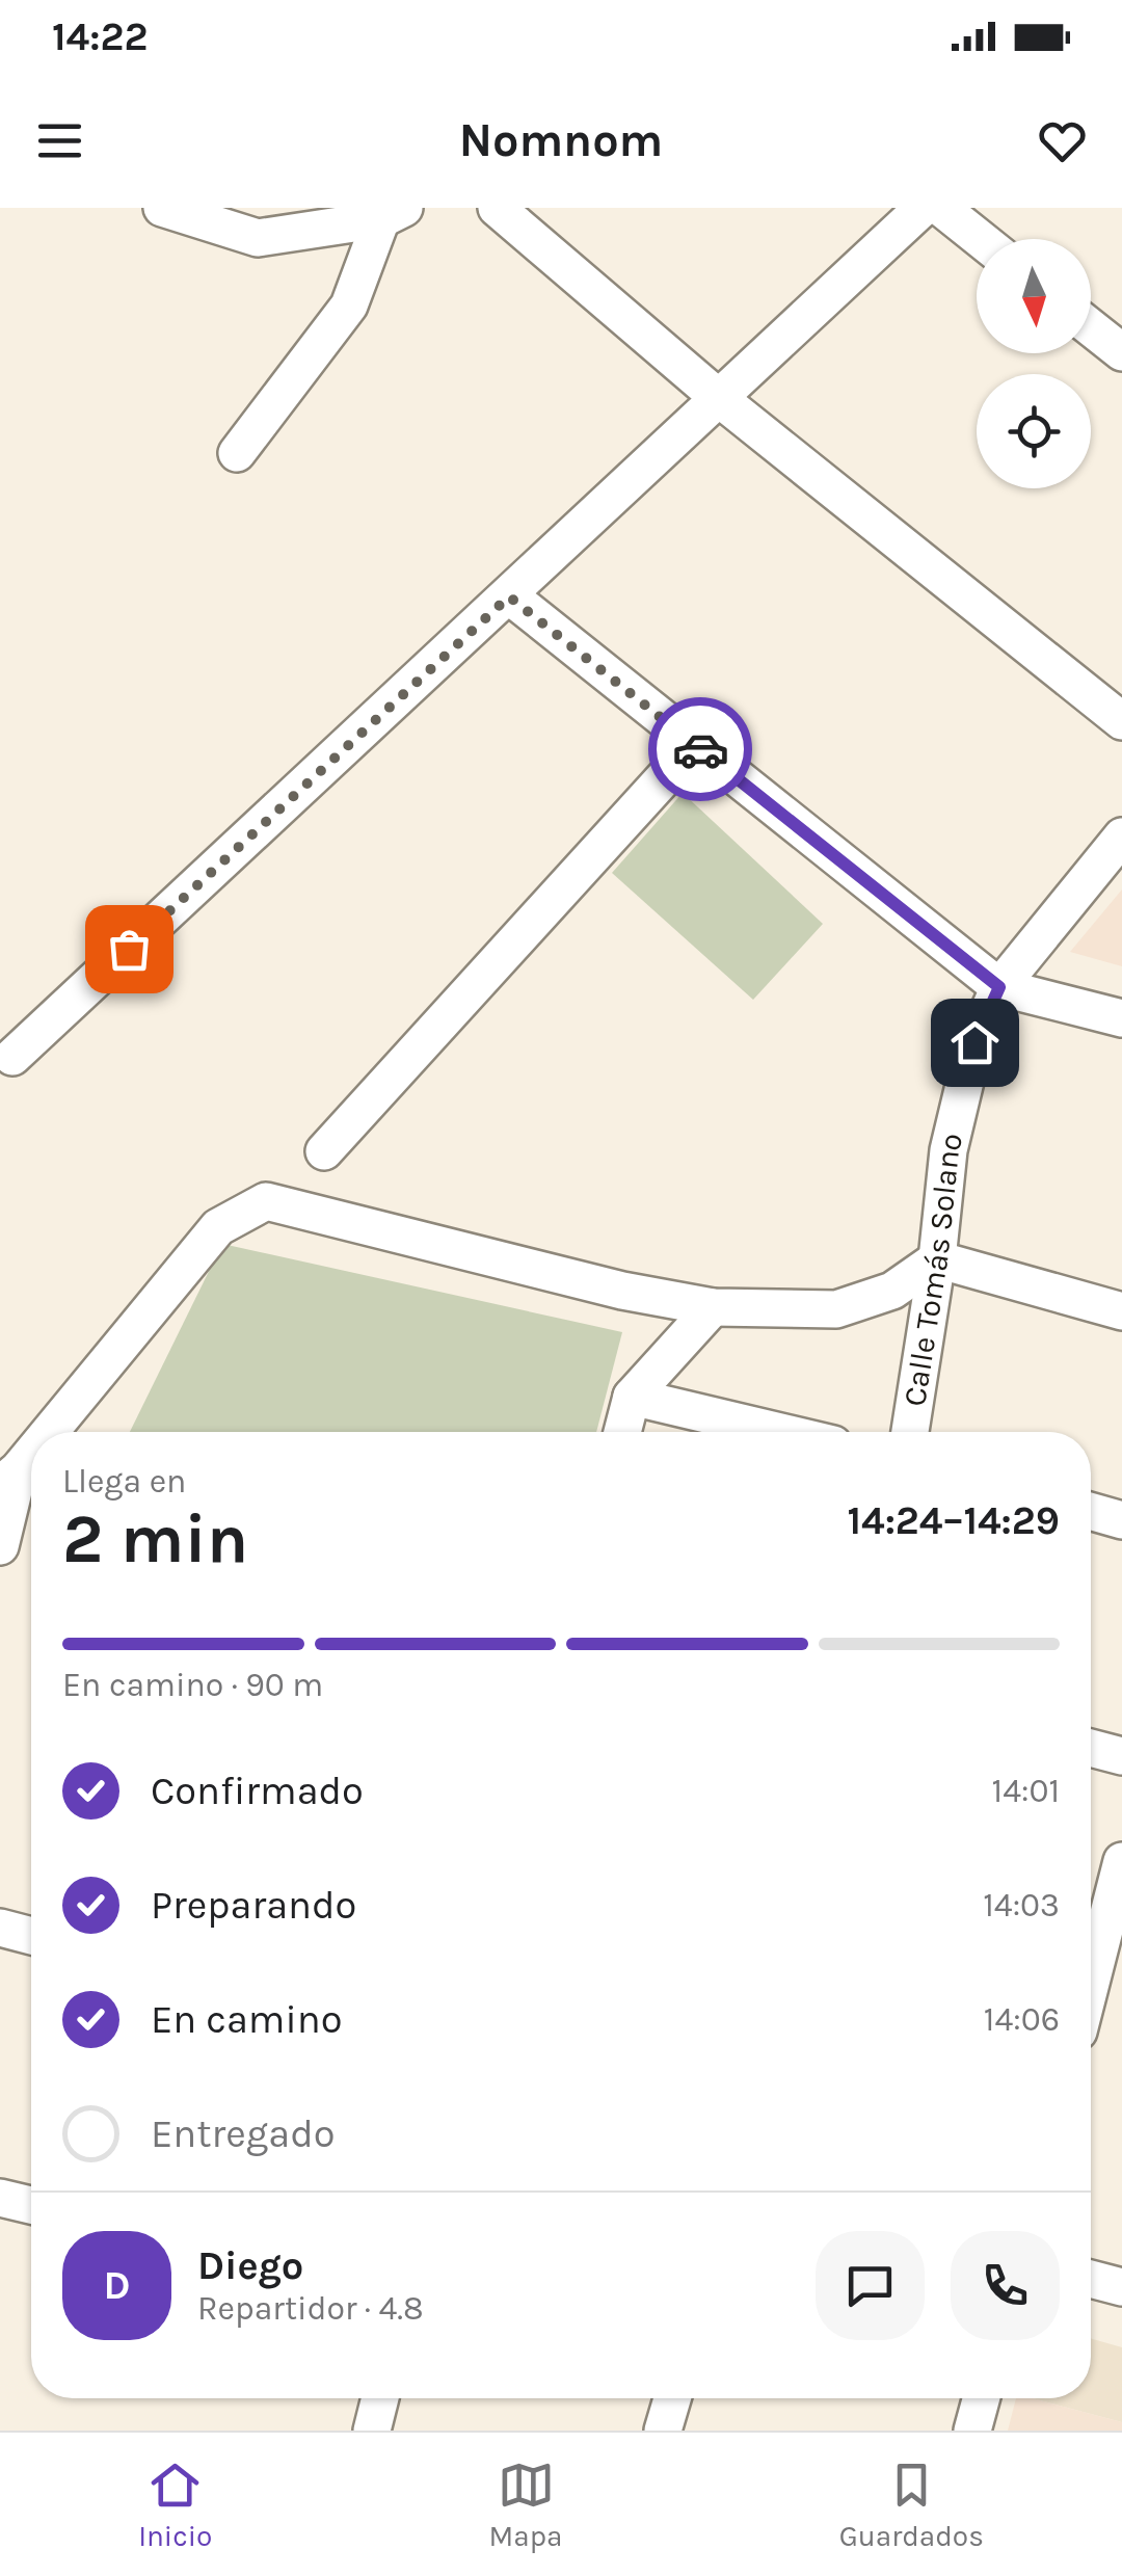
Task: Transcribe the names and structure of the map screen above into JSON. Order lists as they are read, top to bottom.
{
  "streets": {
    "street": ["Calle Tomás Solano"]
  },
  "north": "bottom",
  "page": {
    "status": "14:22",
    "header": "Nomnom",
    "heading": ["2 min", "Llega en", "14:24–14:29"],
    "panel": ["Diego", "Repartidor · 4.8"],
    "bar": "En camino · 90 m",
    "list": [
      ["Confirmado", "14:01"],
      ["Preparando", "14:03"],
      ["En camino", "14:06"],
      "Entregado"
    ],
    "round": "D",
    "tabs": ["Inicio", "Mapa", "Guardados"]
  }
}
